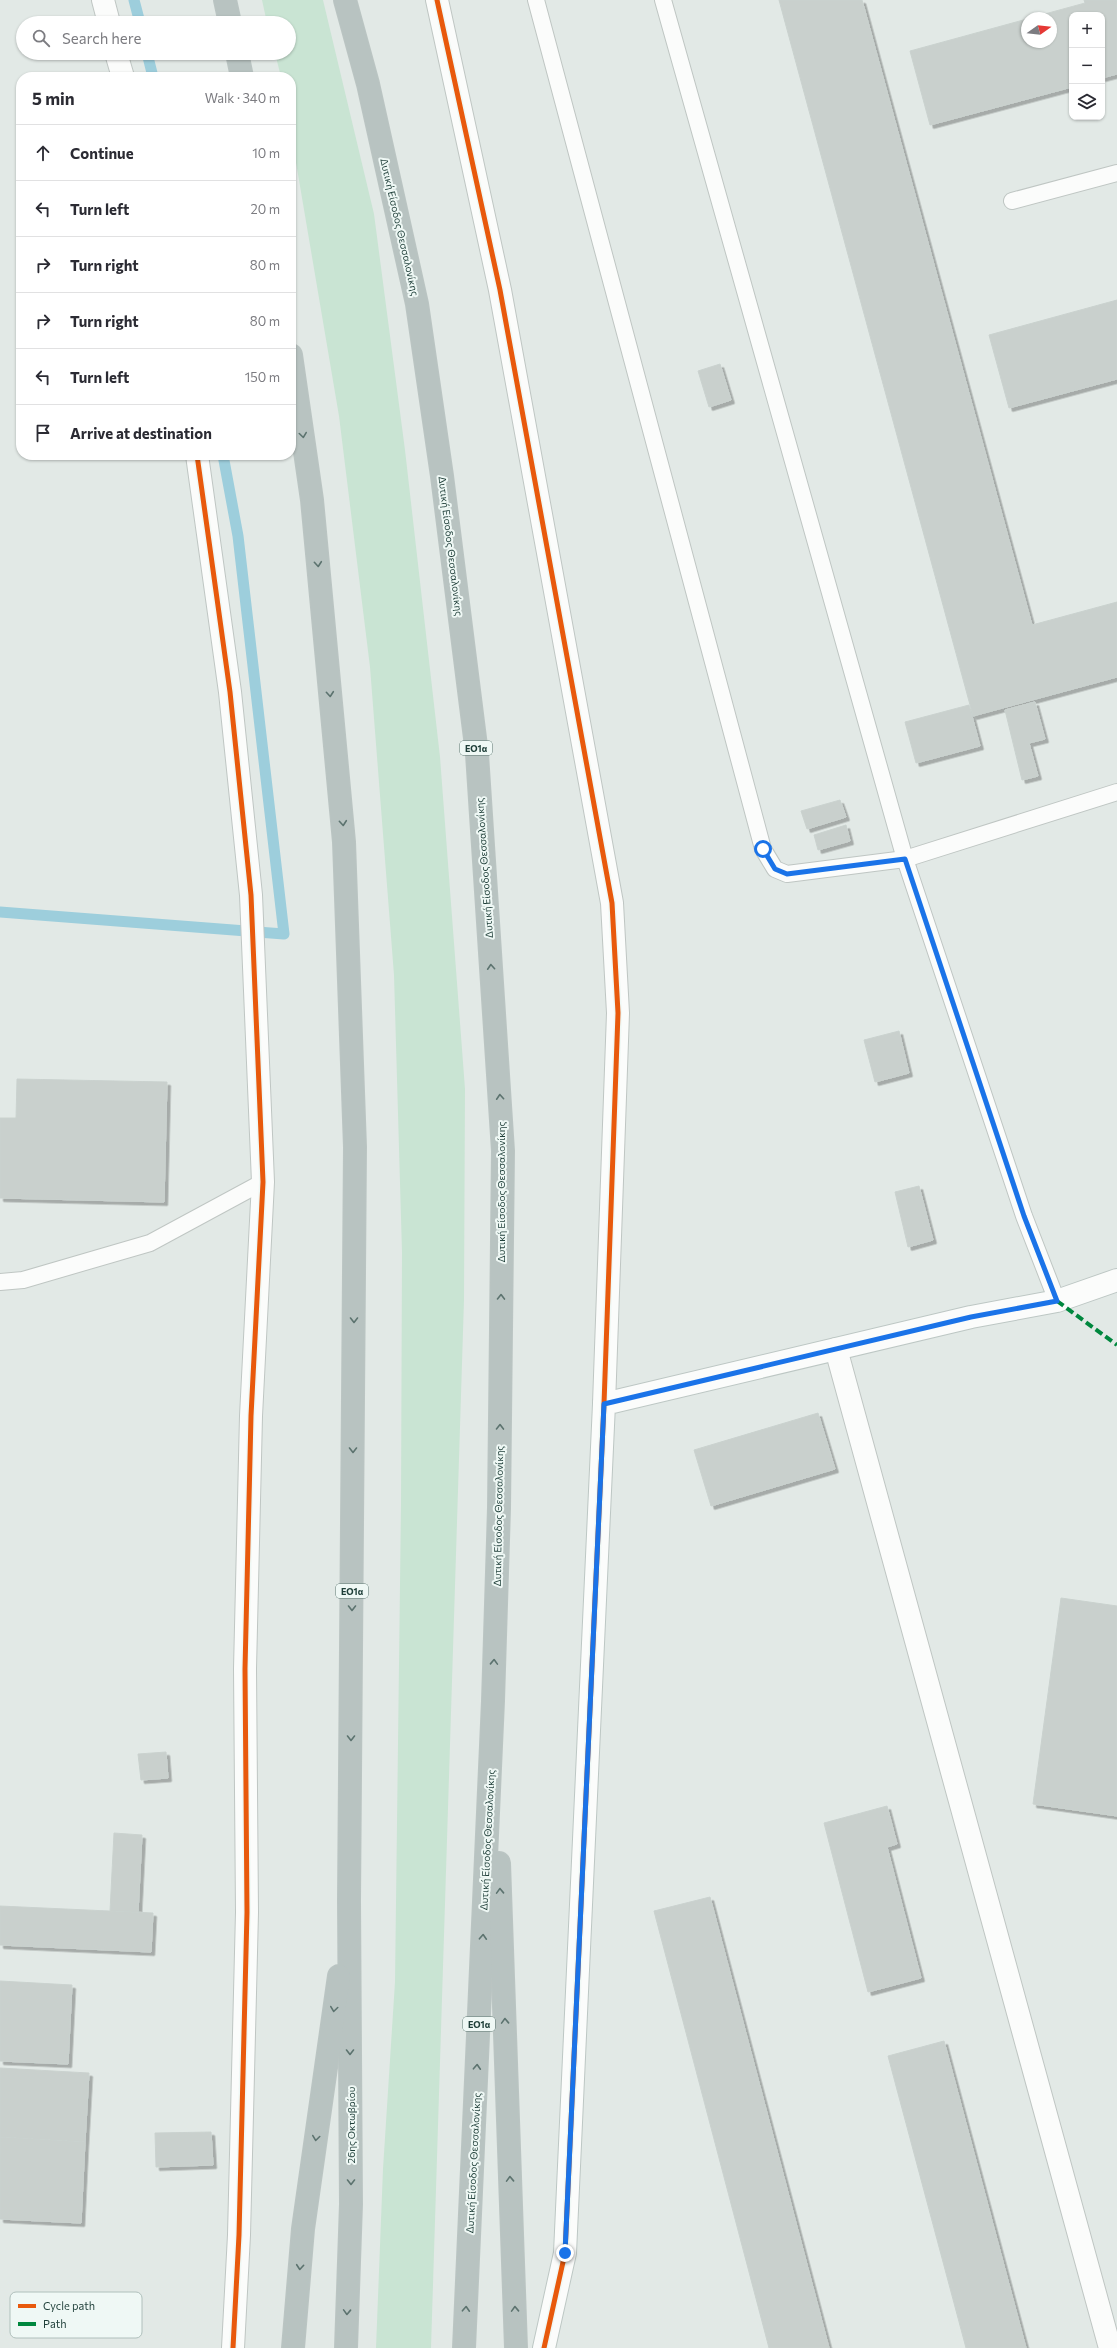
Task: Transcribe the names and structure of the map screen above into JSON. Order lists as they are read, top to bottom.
{
  "streets": {
    "highway": ["Δυτική Είσοδος Θεσσαλονίκης", "ΕΟ1α", "26ης Οκτωβρίου"]
  },
  "crossings": [
    ["ΕΟ1α", "26ης Οκτωβρίου"]
  ],
  "legend": ["Cycle path", "Path"],
  "north": "right",
  "page": {
    "map_buttons": ["+", "−"],
    "search": "Search here",
    "heading": ["5 min", "Walk · 340 m"],
    "list": [
      ["Continue", "10 m"],
      ["Turn left", "20 m"],
      ["Turn right", "80 m"],
      ["Turn right", "80 m"],
      ["Turn left", "150 m"],
      "Arrive at destination"
    ]
  }
}
